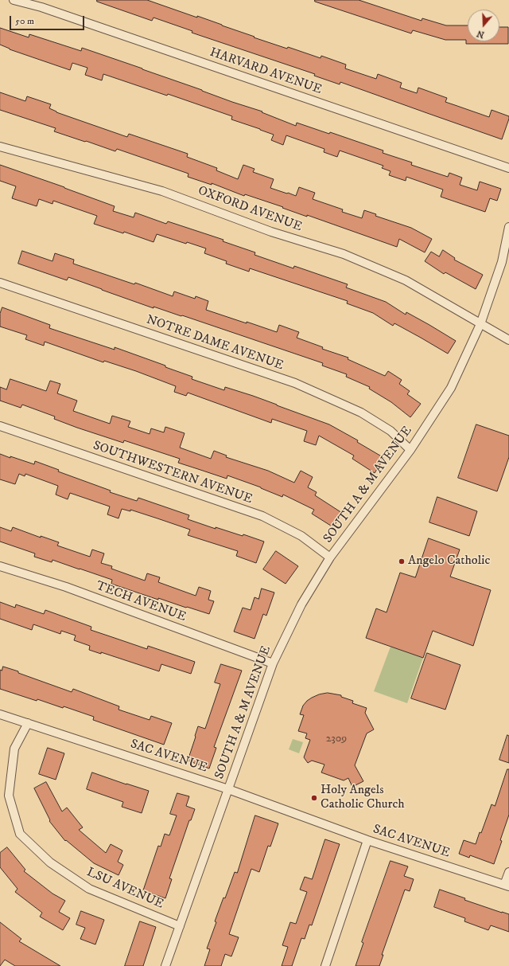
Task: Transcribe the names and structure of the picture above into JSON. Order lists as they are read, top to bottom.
{
  "streets": {
    "street": [
      "HARVARD AVENUE",
      "OXFORD AVENUE",
      "NOTRE DAME AVENUE",
      "SOUTHWESTERN AVENUE",
      "SOUTH A & M AVENUE",
      "TECH AVENUE",
      "SAC AVENUE",
      "LSU AVENUE"
    ]
  },
  "crossings": [
    ["OXFORD AVENUE", "SOUTH A & M AVENUE"],
    ["NOTRE DAME AVENUE", "SOUTH A & M AVENUE"],
    ["SOUTHWESTERN AVENUE", "SOUTH A & M AVENUE"],
    ["SOUTH A & M AVENUE", "TECH AVENUE"],
    ["SOUTH A & M AVENUE", "SAC AVENUE"],
    ["SOUTH A & M AVENUE", "LSU AVENUE"],
    ["SAC AVENUE", "LSU AVENUE"]
  ],
  "places": ["Angelo Catholic", "Holy Angels Catholic Church"],
  "house_numbers": ["2309"],
  "scale_bar": "50 m",
  "north": "bottom"
}
